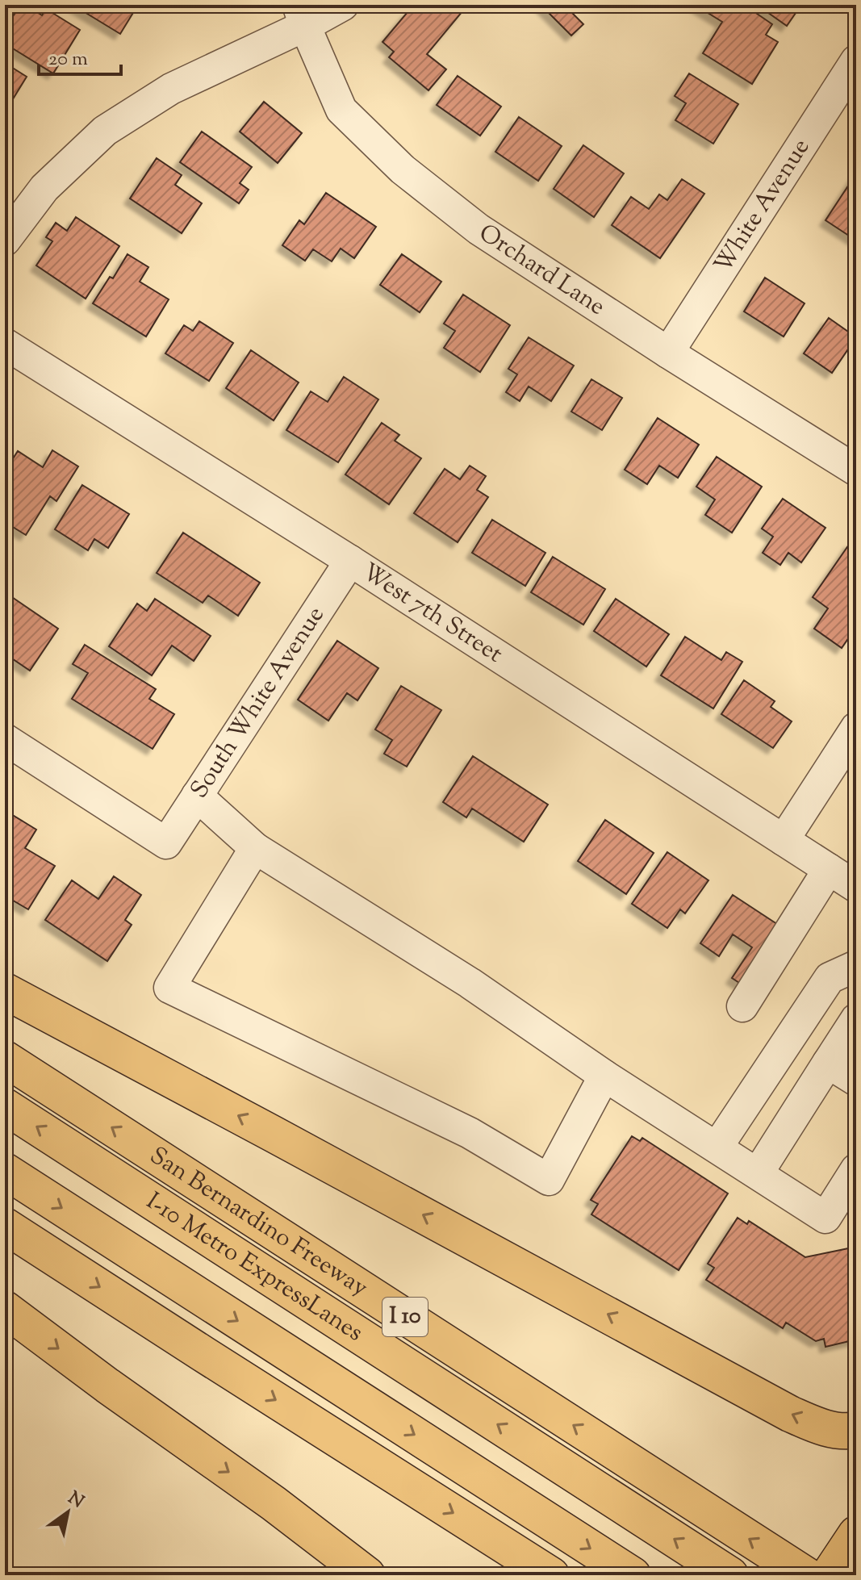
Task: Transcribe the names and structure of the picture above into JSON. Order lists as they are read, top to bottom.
{
  "streets": {
    "main road": ["San Bernardino Freeway", "I-10 Metro ExpressLanes", "I 10"],
    "street": [
      "White Avenue",
      "Orchard Lane",
      "West 7th Street",
      "South White Avenue"
    ]
  },
  "crossings": [
    ["White Avenue", "Orchard Lane"],
    ["West 7th Street", "South White Avenue"]
  ],
  "scale_bar": "20 m",
  "north": "top right"
}
